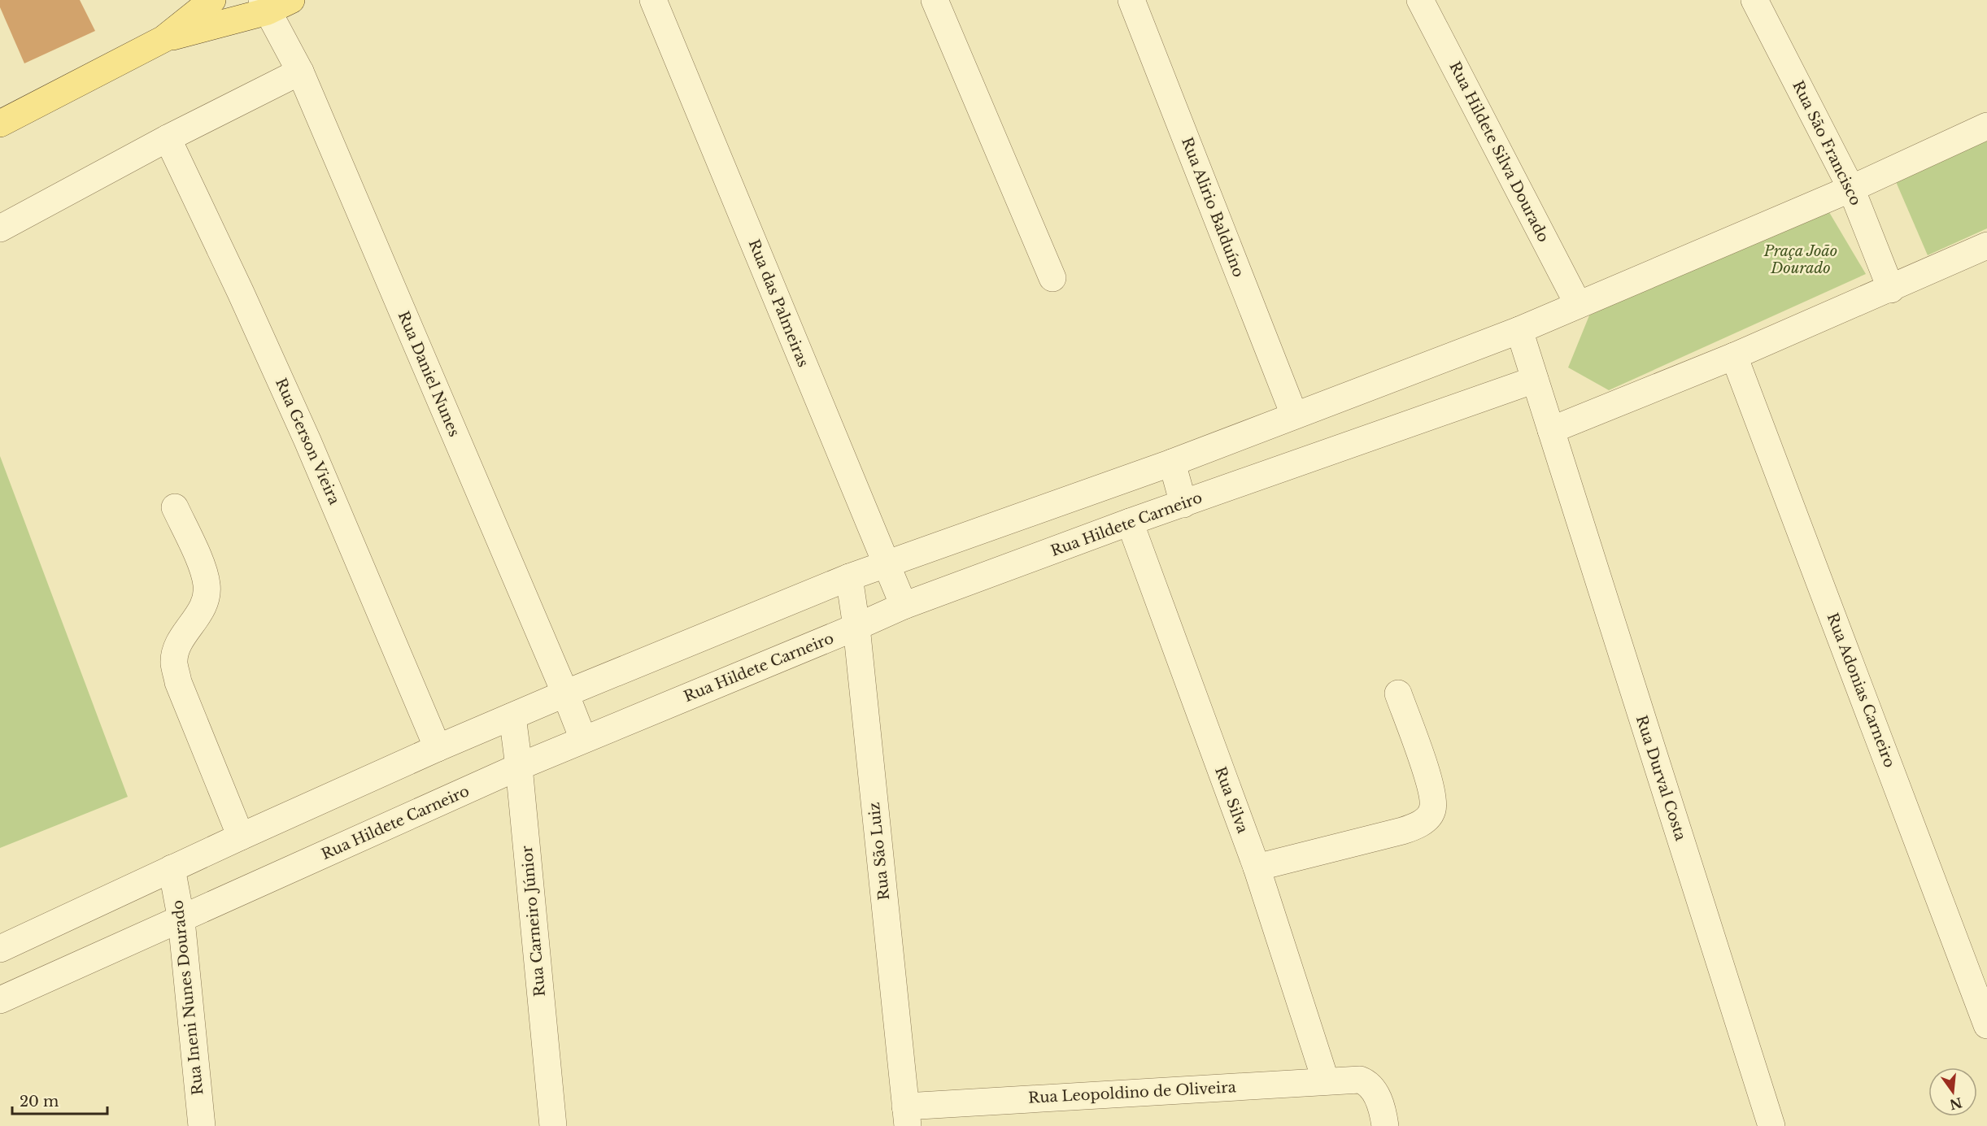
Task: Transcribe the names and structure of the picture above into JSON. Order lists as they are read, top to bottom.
{
  "streets": {
    "street": [
      "Rua São Francisco",
      "Rua Hildete Silva Dourado",
      "Rua Alirio Balduíno",
      "Rua das Palmeiras",
      "Rua Daniel Nunes",
      "Rua Gerson Vieira",
      "Rua Hildete Carneiro",
      "Rua Adonias Carneiro",
      "Rua Durval Costa",
      "Rua Silva",
      "Rua São Luiz",
      "Rua Carneiro Júnior",
      "Rua Ineni Nunes Dourado",
      "Rua Leopoldino de Oliveira"
    ]
  },
  "crossings": [
    ["Rua das Palmeiras", "Rua Hildete Carneiro"],
    ["Rua Daniel Nunes", "Rua Hildete Carneiro"],
    ["Rua Hildete Carneiro", "Rua Silva"],
    ["Rua Hildete Carneiro", "Rua São Luiz"],
    ["Rua Hildete Carneiro", "Rua Carneiro Júnior"],
    ["Rua Hildete Carneiro", "Rua Ineni Nunes Dourado"],
    ["Rua Silva", "Rua Leopoldino de Oliveira"],
    ["Rua São Luiz", "Rua Leopoldino de Oliveira"]
  ],
  "parks": ["Praça João Dourado"],
  "scale_bar": "20 m",
  "north": "bottom"
}
